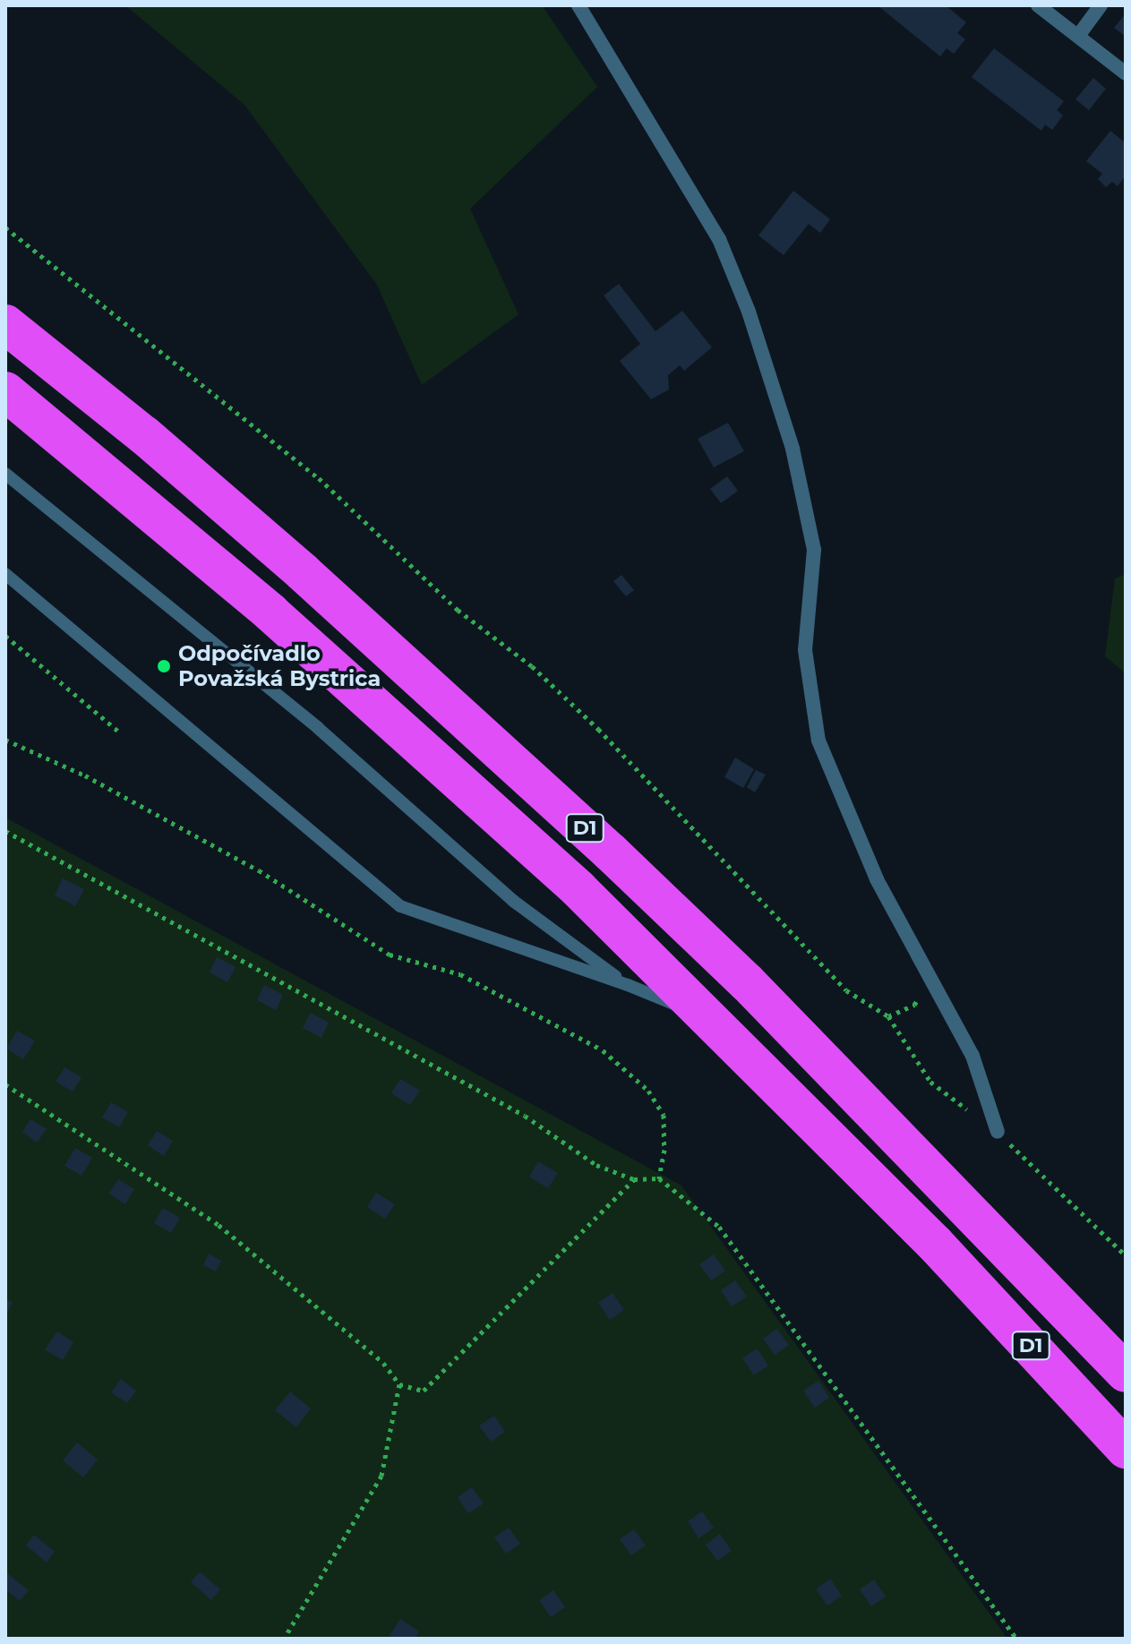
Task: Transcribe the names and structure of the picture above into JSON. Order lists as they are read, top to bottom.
{
  "streets": {
    "highway": ["D1"]
  },
  "places": ["Odpočívadlo Považská Bystrica"]
}
